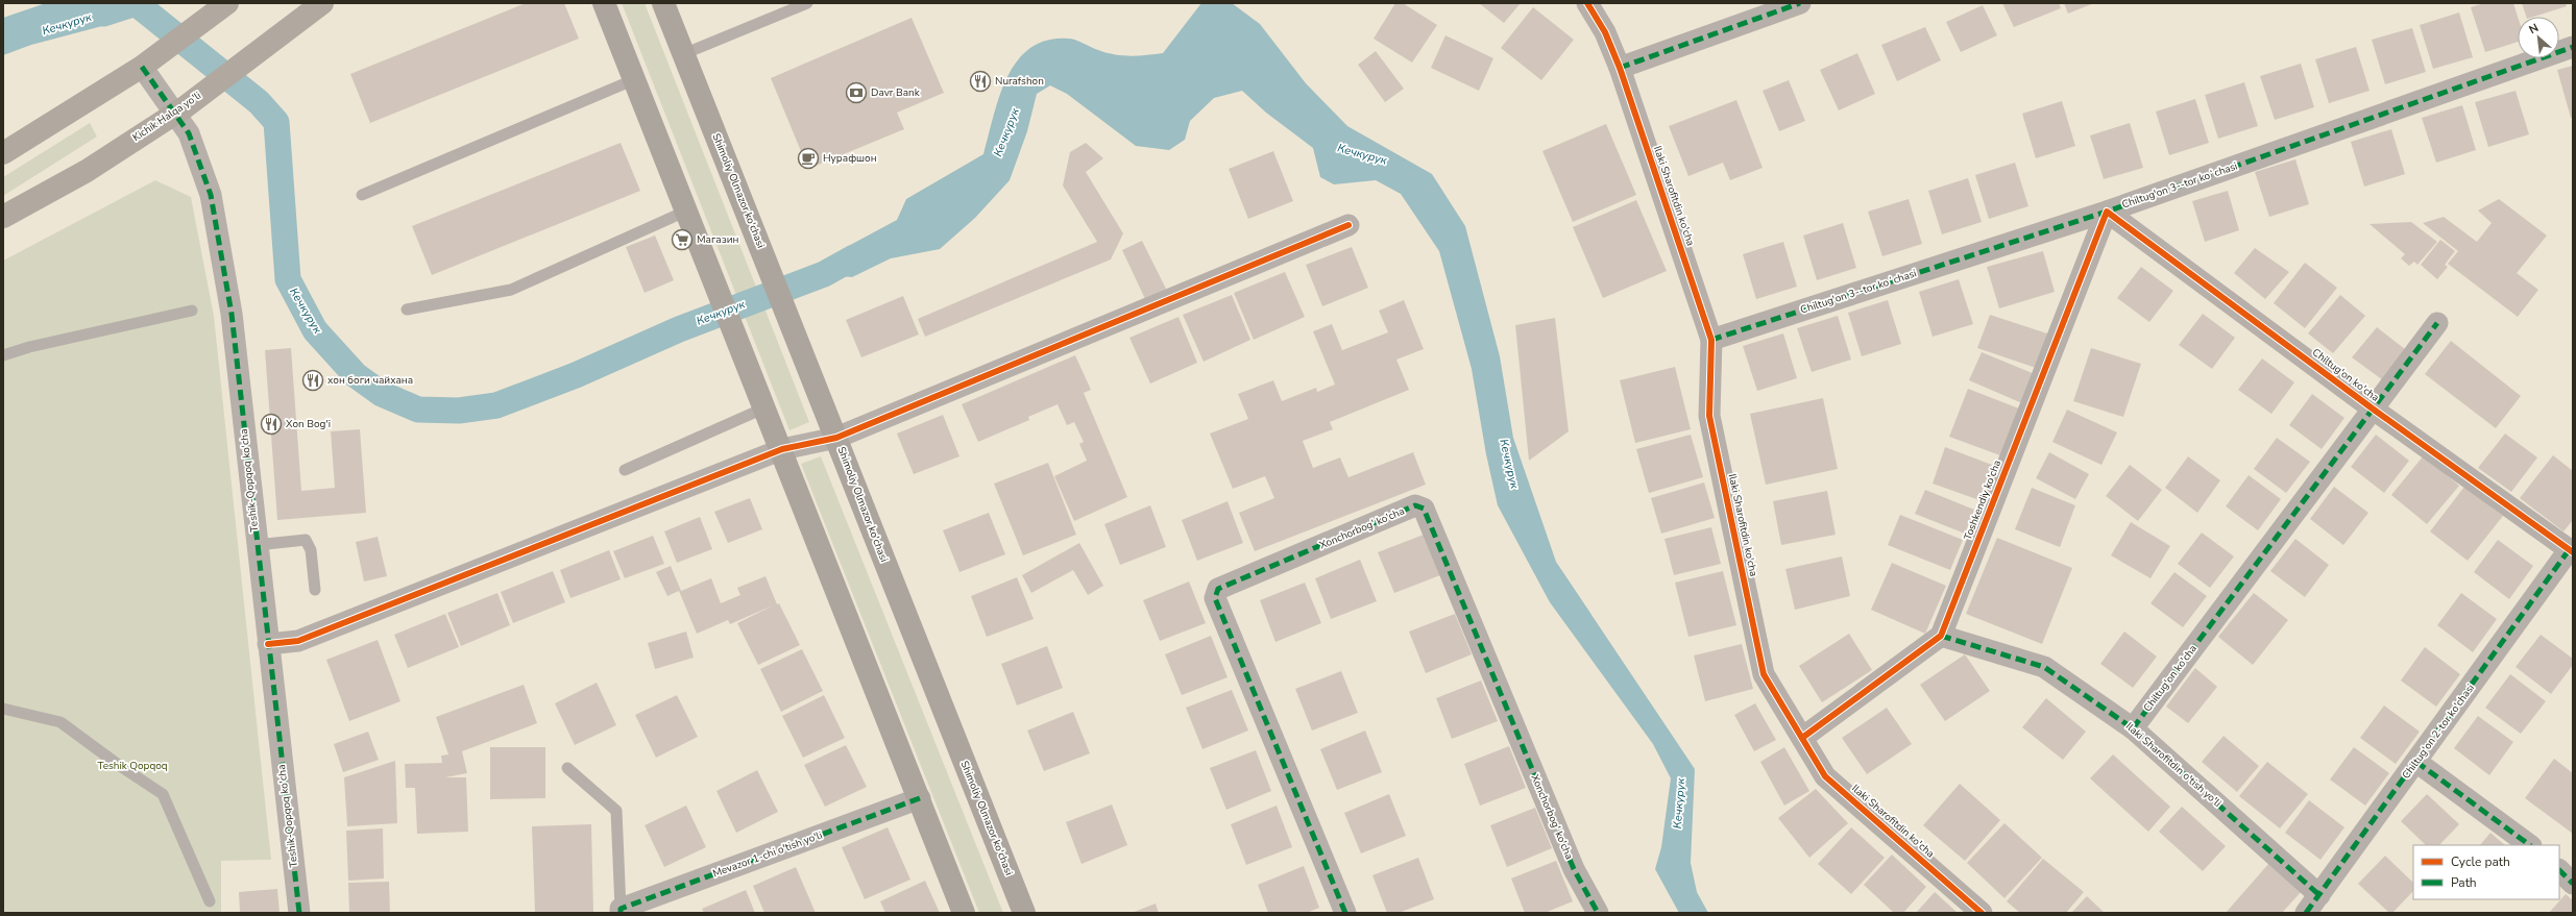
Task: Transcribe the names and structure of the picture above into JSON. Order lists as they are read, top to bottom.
{
  "streets": {
    "highway": ["Kichik Halqa yo'li"],
    "main road": ["Shimoliy Olmazor ko'chasi"],
    "street": [
      "Chiltug'on 3--tor koʻchasi",
      "Ilaki Sharofitdin ko'cha",
      "Chiltug'on ko'cha",
      "Teshik-Qopqoq ko'cha",
      "Toshkendiy ko'cha",
      "Xonchorbog' ko'cha",
      "Chiltug'on 2-tor ko'chasi",
      "Ilaki Sharofitdin o'tish yo'li",
      "Mevazor 1-chi o'tish yo'li"
    ]
  },
  "crossings": [
    ["Kichik Halqa yo'li", "Teshik-Qopqoq ko'cha"],
    ["Chiltug'on 3--tor koʻchasi", "Ilaki Sharofitdin ko'cha"],
    ["Chiltug'on 3--tor koʻchasi", "Chiltug'on ko'cha"],
    ["Chiltug'on 3--tor koʻchasi", "Toshkendiy ko'cha"],
    ["Chiltug'on ko'cha", "Toshkendiy ko'cha"],
    ["Chiltug'on ko'cha", "Chiltug'on 2-tor ko'chasi"],
    ["Chiltug'on ko'cha", "Ilaki Sharofitdin o'tish yo'li"],
    ["Toshkendiy ko'cha", "Ilaki Sharofitdin o'tish yo'li"],
    ["Chiltug'on 2-tor ko'chasi", "Ilaki Sharofitdin o'tish yo'li"]
  ],
  "water": ["Кечкурук"],
  "parks": ["Teshik Qopqoq"],
  "places": {
    "restaurant": ["Nurafshon", "хон боги чайхана", "Xon Bog'i"],
    "bank": ["Davr Bank"],
    "cafe": ["Нурафшон"],
    "supermarket": ["Магазин"]
  },
  "legend": ["Cycle path", "Path"],
  "north": "top left"
}
